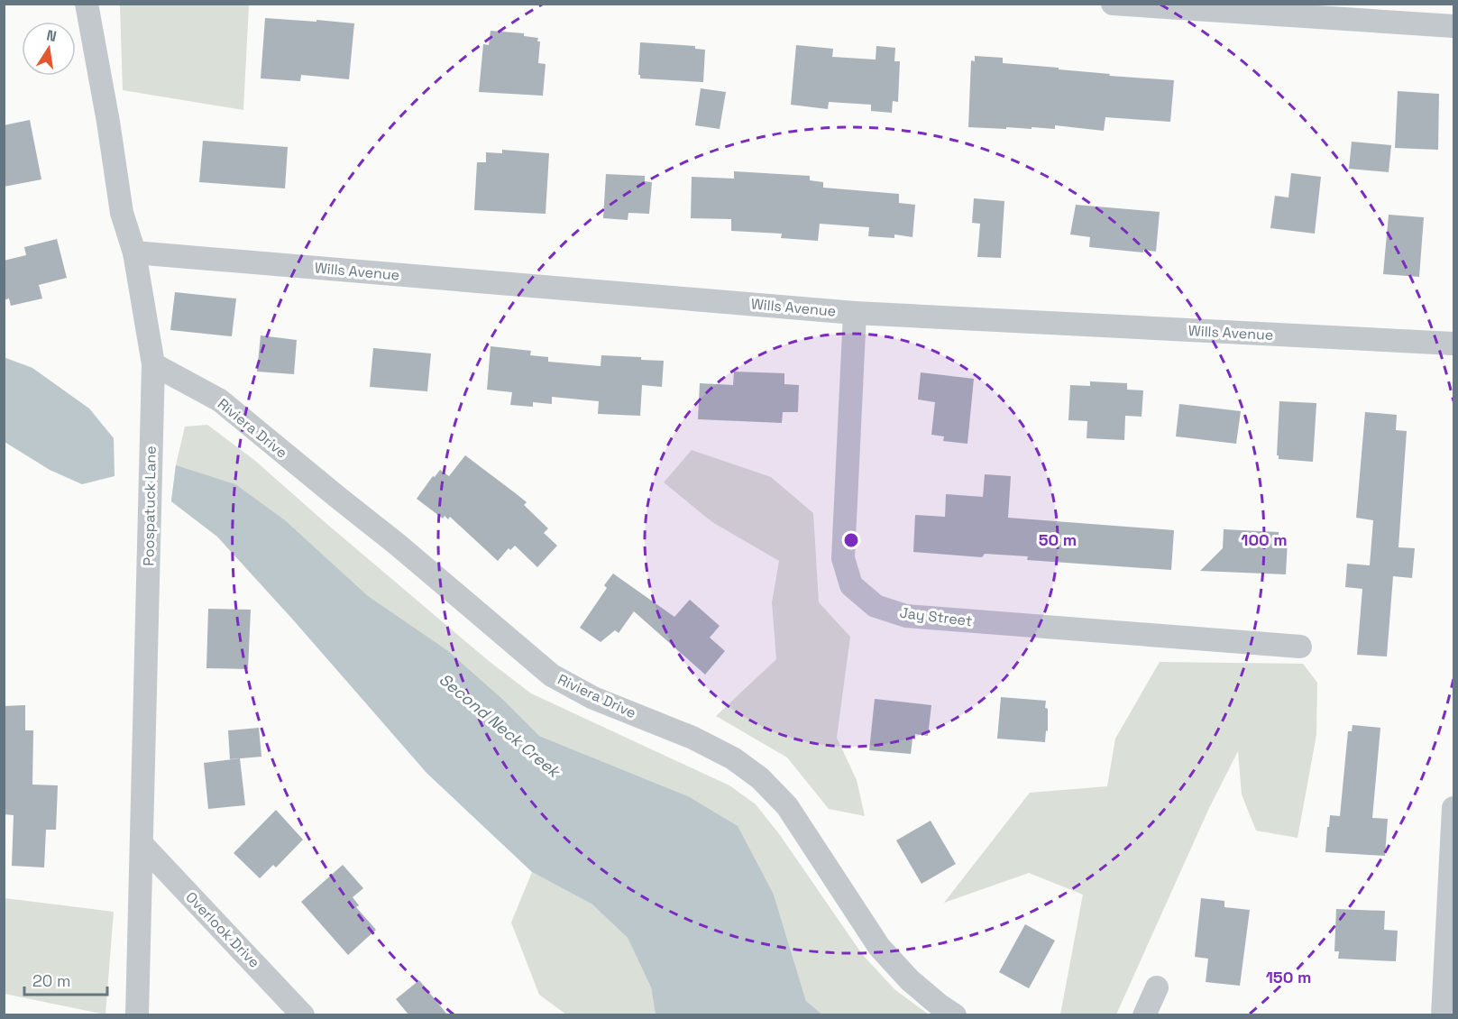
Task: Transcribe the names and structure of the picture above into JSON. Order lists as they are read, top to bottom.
{
  "streets": {
    "street": [
      "Wills Avenue",
      "Riviera Drive",
      "Poospatuck Lane",
      "Jay Street",
      "Overlook Drive"
    ]
  },
  "crossings": [
    ["Wills Avenue", "Poospatuck Lane"],
    ["Wills Avenue", "Jay Street"],
    ["Riviera Drive", "Poospatuck Lane"],
    ["Poospatuck Lane", "Overlook Drive"]
  ],
  "water": ["Second Neck Creek"],
  "scale_bar": "20 m",
  "north": "top",
  "rings": ["50 m", "100 m", "150 m"]
}
